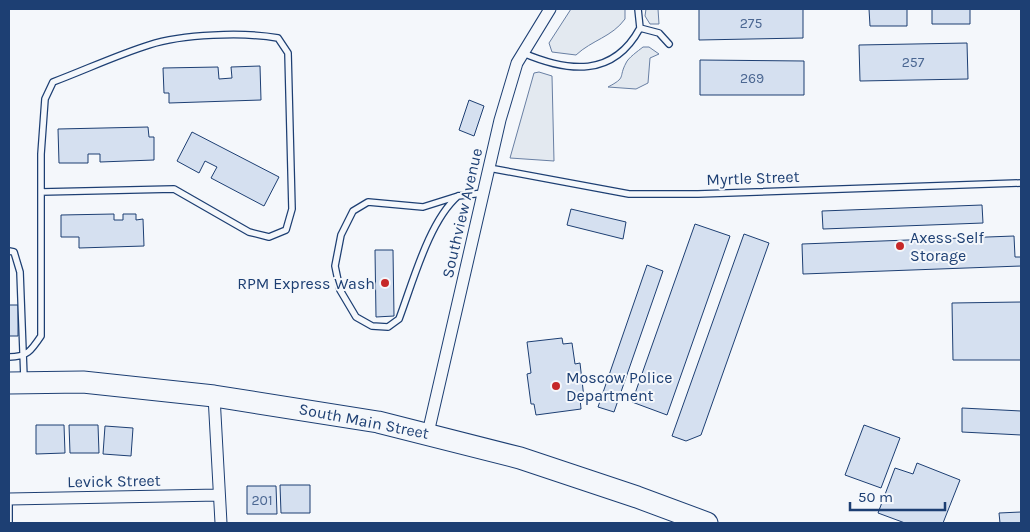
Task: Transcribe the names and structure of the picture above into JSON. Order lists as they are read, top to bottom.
{
  "streets": {
    "highway": ["South Main Street"],
    "street": ["Southview Avenue", "Levick Street"],
    "lane": ["Myrtle Street"]
  },
  "crossings": [
    ["Myrtle Street", "Southview Avenue"],
    ["Southview Avenue", "South Main Street"]
  ],
  "places": ["Axess Self Storage", "RPM Express Wash", "Moscow Police Department"],
  "house_numbers": [
    "275",
    "257",
    "269",
    "201"
  ],
  "scale_bar": "50 m"
}
